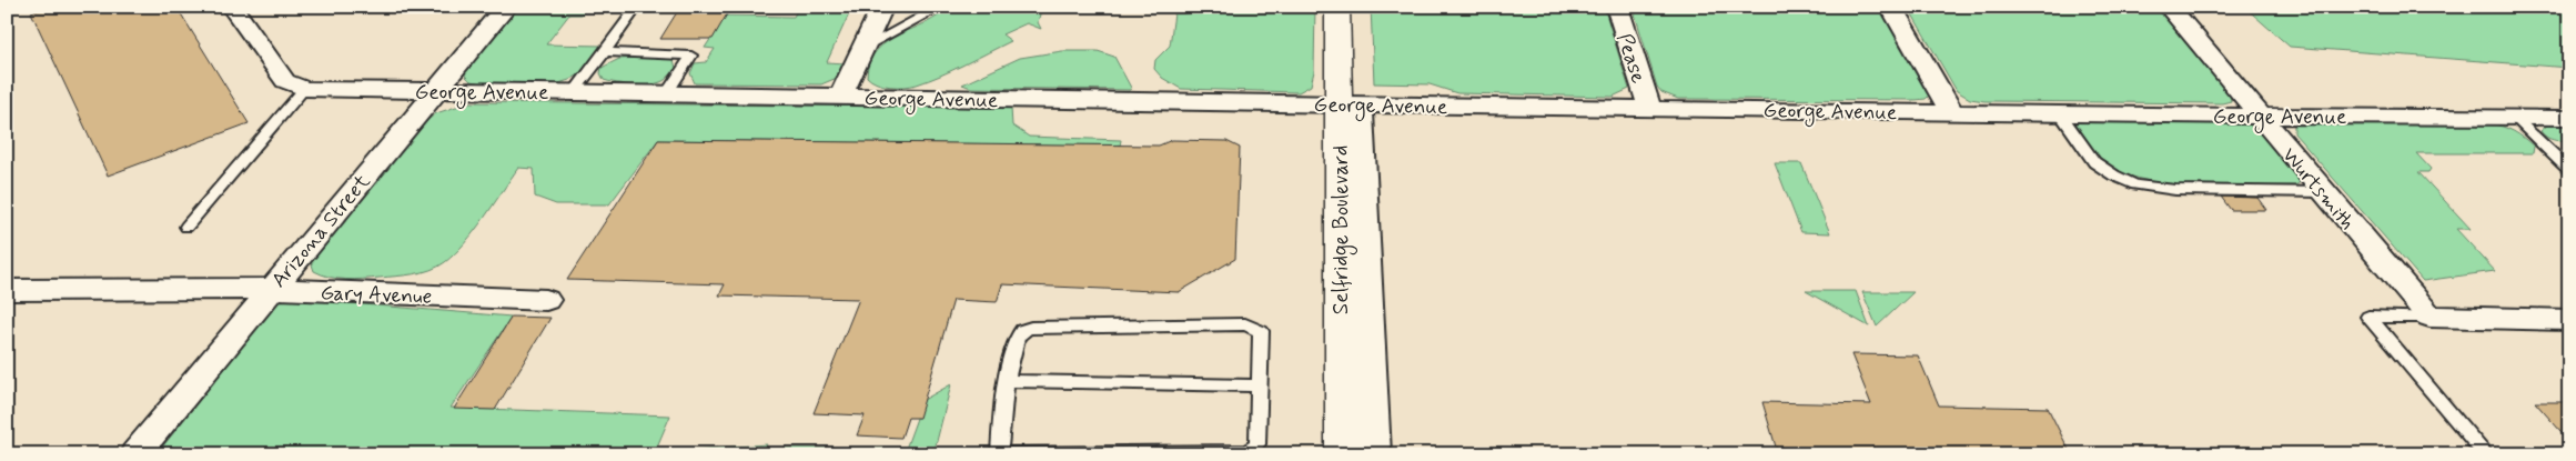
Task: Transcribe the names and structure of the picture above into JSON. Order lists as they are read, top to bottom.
{
  "streets": {
    "street": [
      "Pease",
      "George Avenue",
      "Wurtsmith",
      "Arizona Street",
      "Selfridge Boulevard",
      "Gary Avenue"
    ]
  },
  "crossings": [
    ["Pease", "George Avenue"],
    ["George Avenue", "Wurtsmith"],
    ["George Avenue", "Arizona Street"],
    ["George Avenue", "Selfridge Boulevard"],
    ["Arizona Street", "Gary Avenue"]
  ]
}
